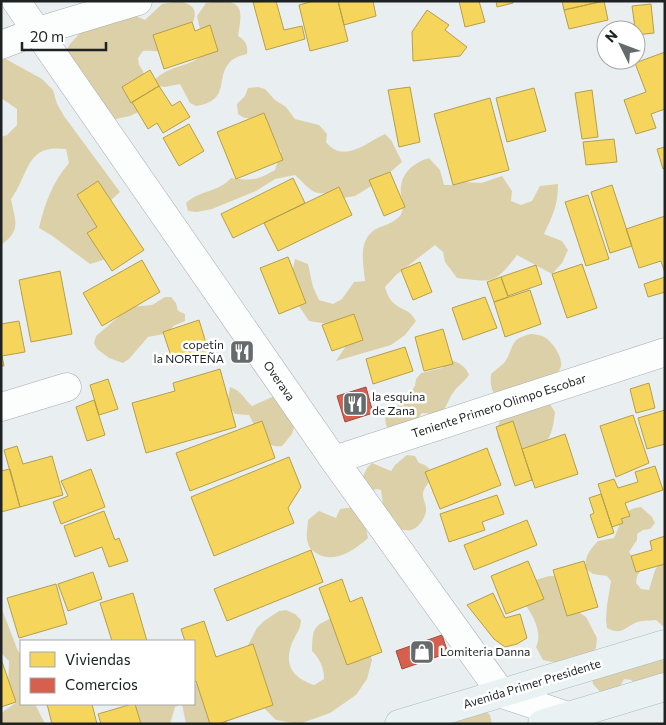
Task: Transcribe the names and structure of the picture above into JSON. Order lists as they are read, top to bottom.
{
  "streets": {
    "main road": ["Avenida Primer Presidente"],
    "street": ["Overava", "Teniente Primero Olimpo Escobar"]
  },
  "crossings": [
    ["Overava", "Teniente Primero Olimpo Escobar"],
    ["Overava", "Avenida Primer Presidente"]
  ],
  "places": {
    "restaurant": ["copetin la NORTEÑA", "la esquina de Zana"],
    "shop": ["Lomiteria Danna"]
  },
  "legend": ["Viviendas", "Comercios"],
  "scale_bar": "20 m",
  "north": "top left"
}
